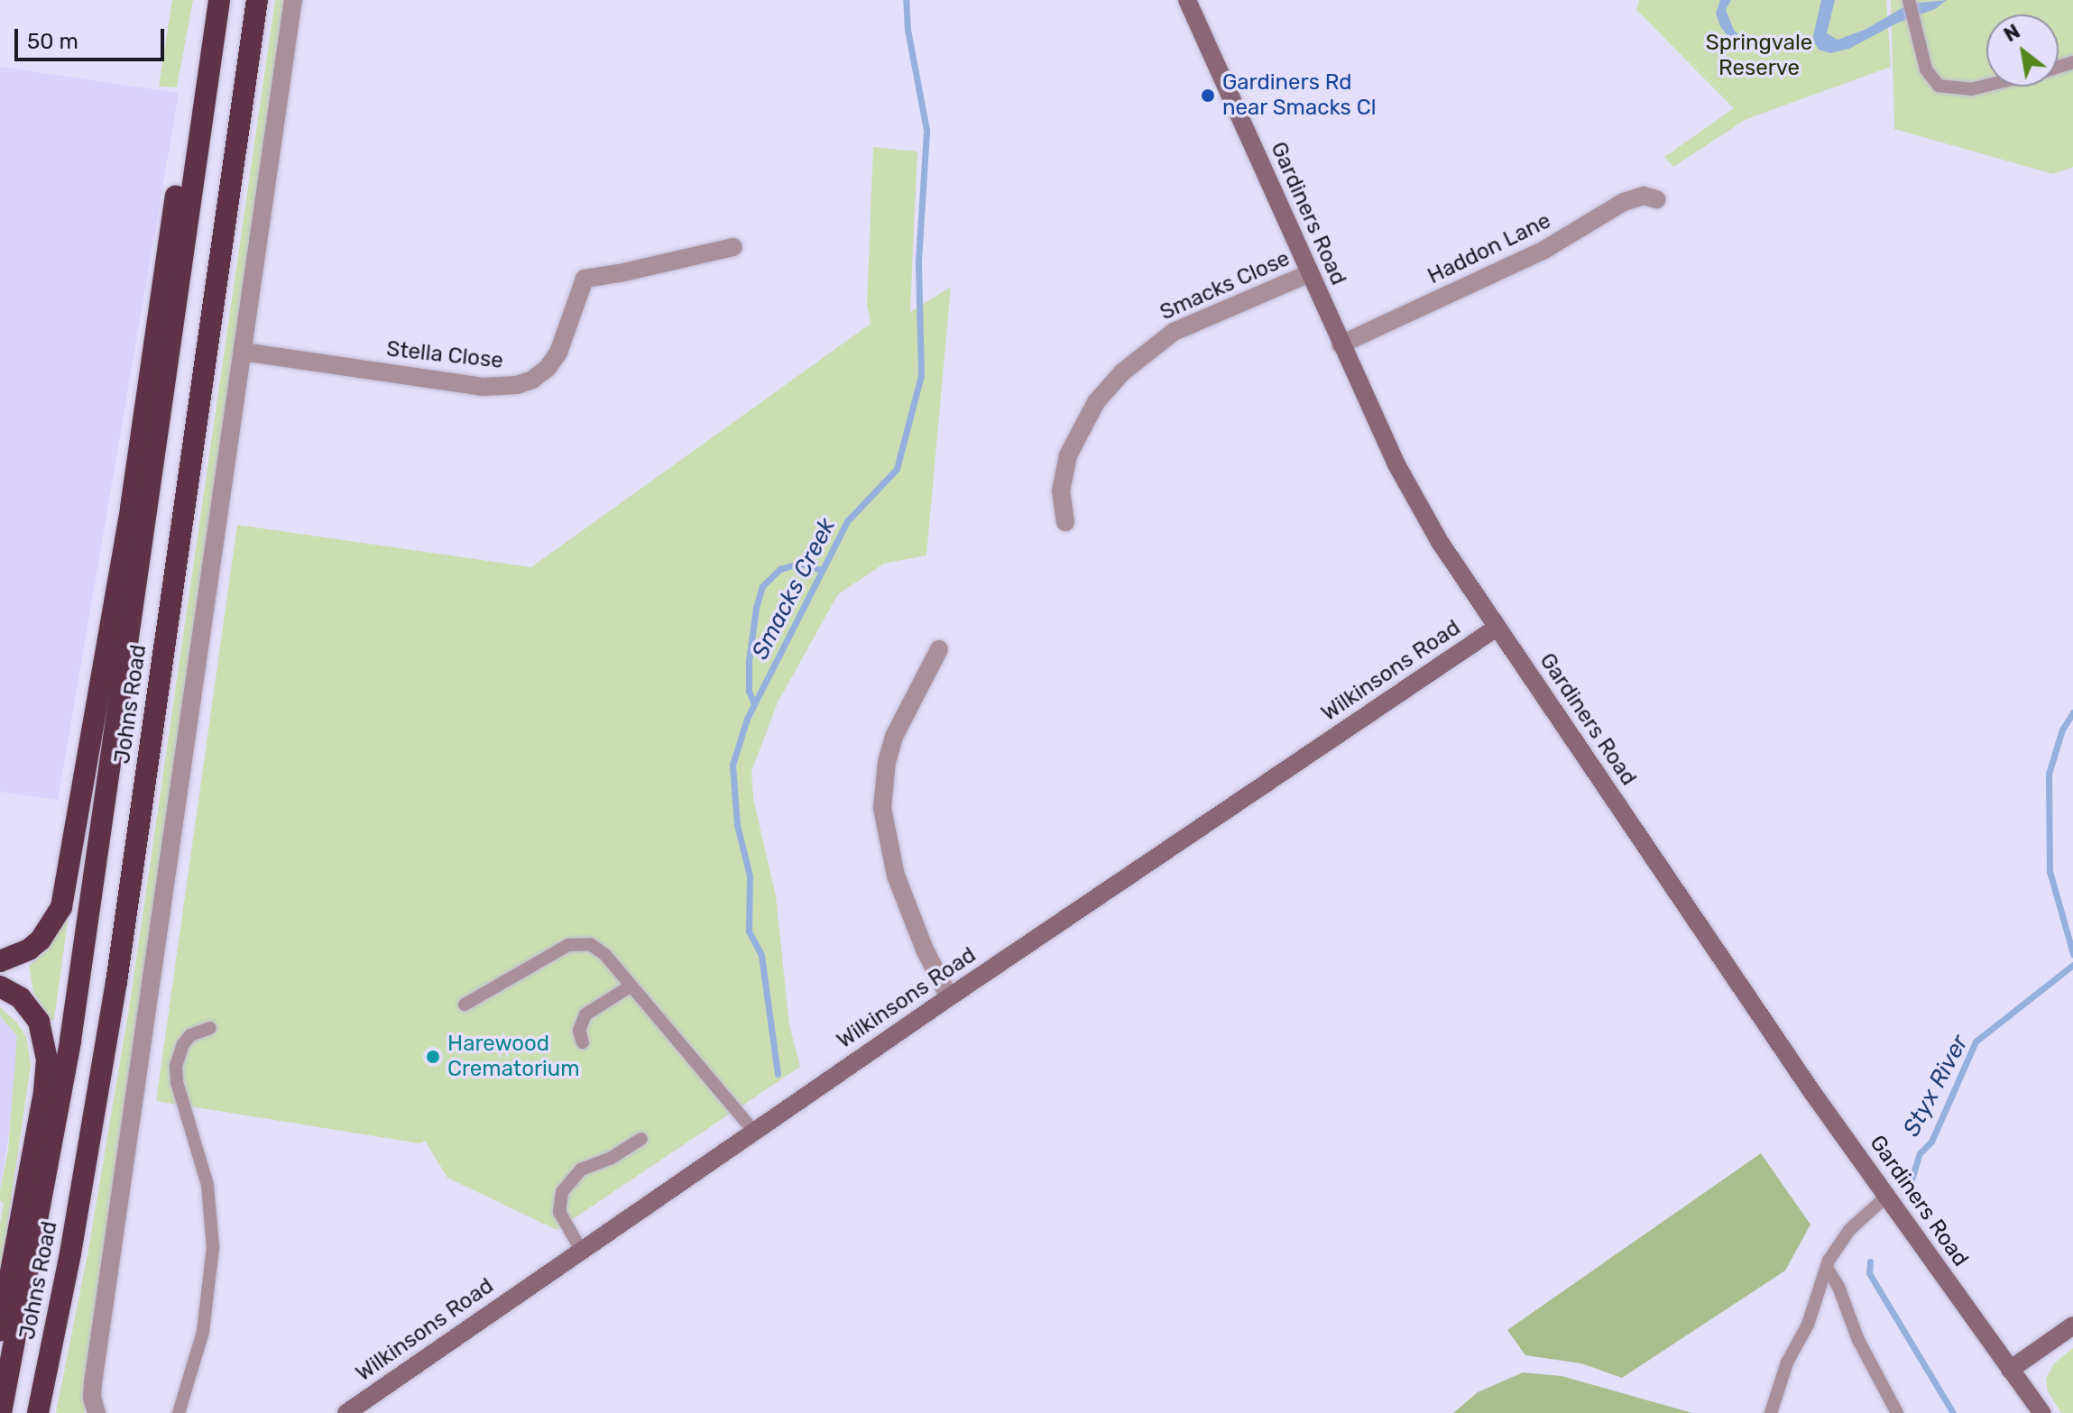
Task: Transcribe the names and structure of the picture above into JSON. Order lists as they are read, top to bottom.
{
  "streets": {
    "highway": ["Johns Road"],
    "street": [
      "Gardiners Road",
      "Haddon Lane",
      "Smacks Close",
      "Stella Close",
      "Wilkinsons Road"
    ]
  },
  "crossings": [
    ["Gardiners Road", "Haddon Lane"],
    ["Gardiners Road", "Smacks Close"],
    ["Gardiners Road", "Wilkinsons Road"]
  ],
  "water": ["Smacks Creek", "Styx River"],
  "parks": ["Springvale Reserve"],
  "places": ["Gardiners Rd near Smacks Cl", "Harewood Crematorium"],
  "scale_bar": "50 m",
  "north": "top left"
}
